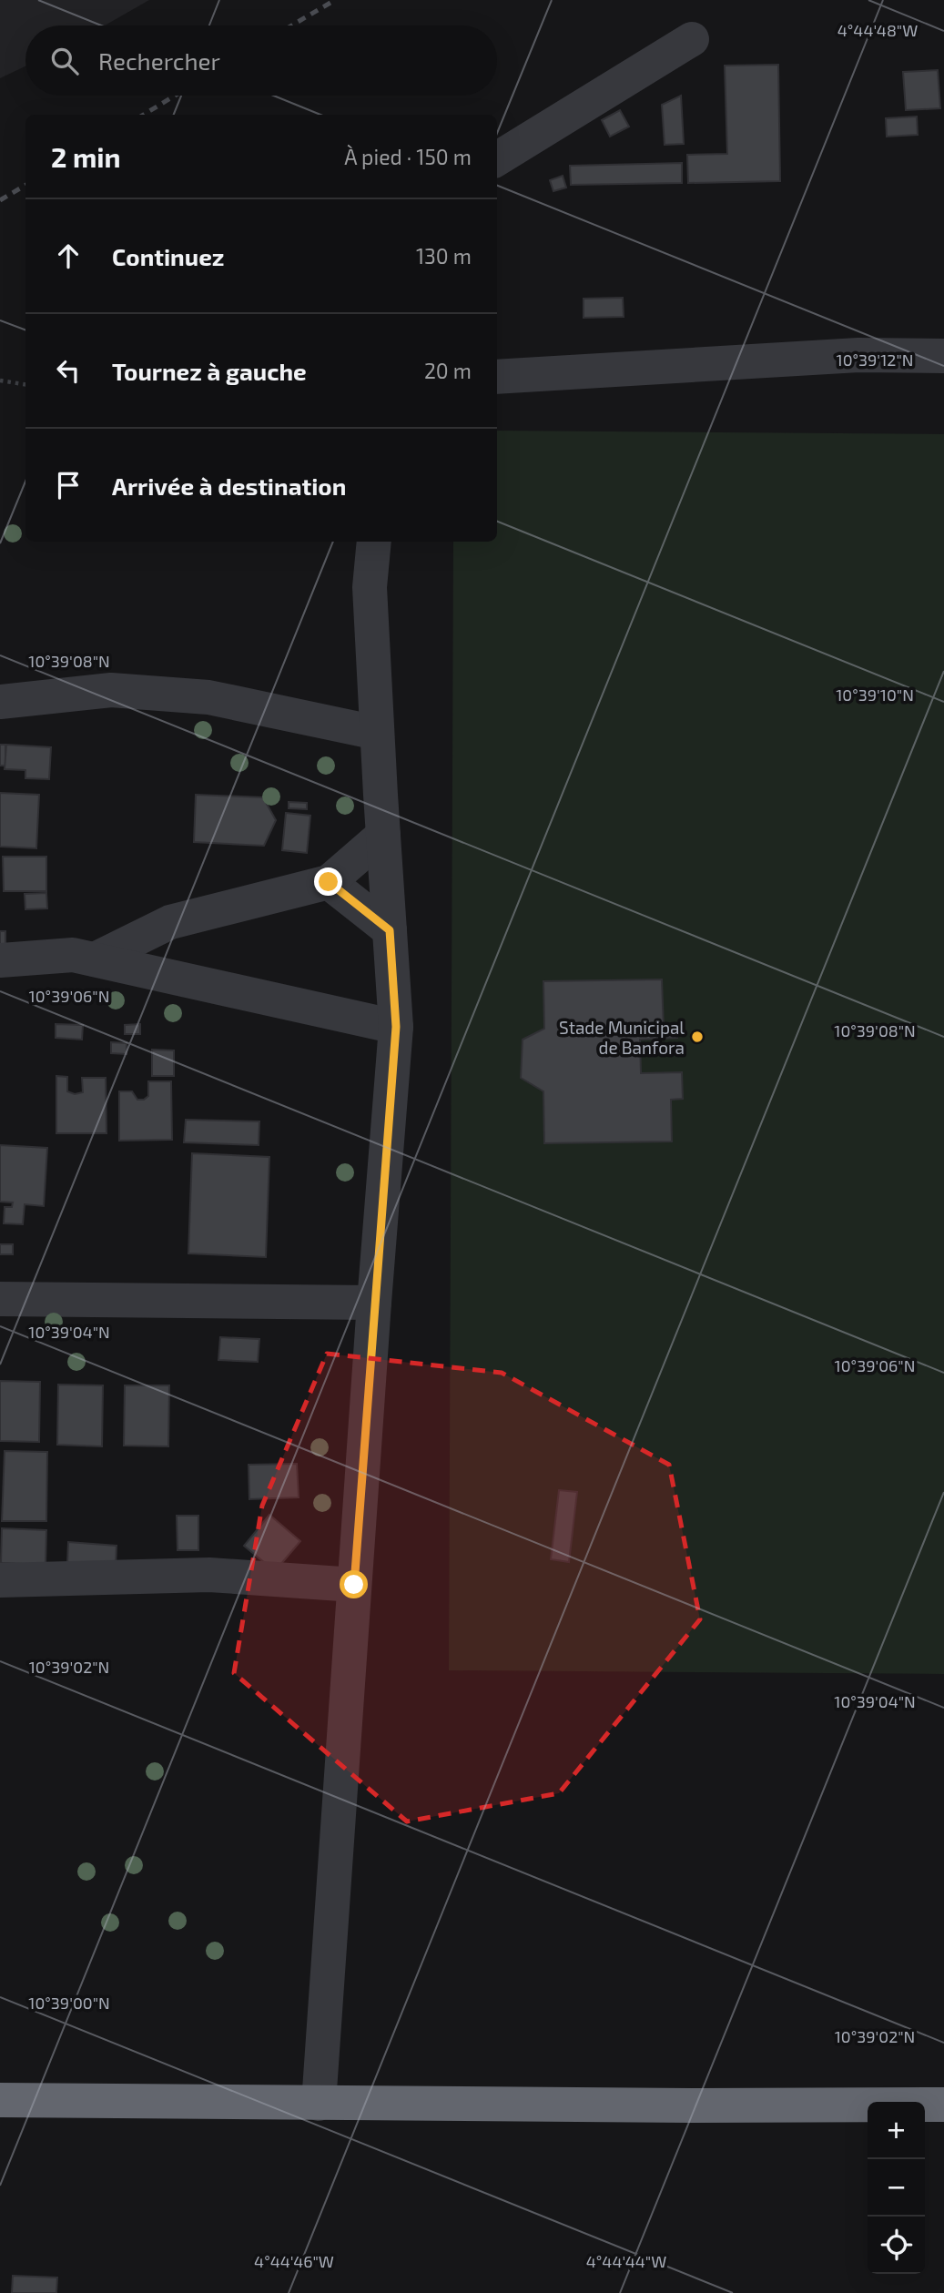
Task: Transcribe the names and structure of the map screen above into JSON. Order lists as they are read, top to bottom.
{
  "places": ["Stade Municipal de Banfora"],
  "page": {
    "search": "Rechercher",
    "heading": ["2 min", "À pied · 150 m"],
    "list": [
      ["Continuez", "130 m"],
      ["Tournez à gauche", "20 m"],
      "Arrivée à destination"
    ],
    "map_buttons": ["+", "−"]
  },
  "coordinates": [
    "4°44'48\"W",
    "10°39'12\"N",
    "10°39'08\"N",
    "10°39'10\"N",
    "10°39'06\"N",
    "10°39'04\"N",
    "10°39'02\"N",
    "10°39'00\"N",
    "4°44'46\"W",
    "4°44'44\"W"
  ]
}
